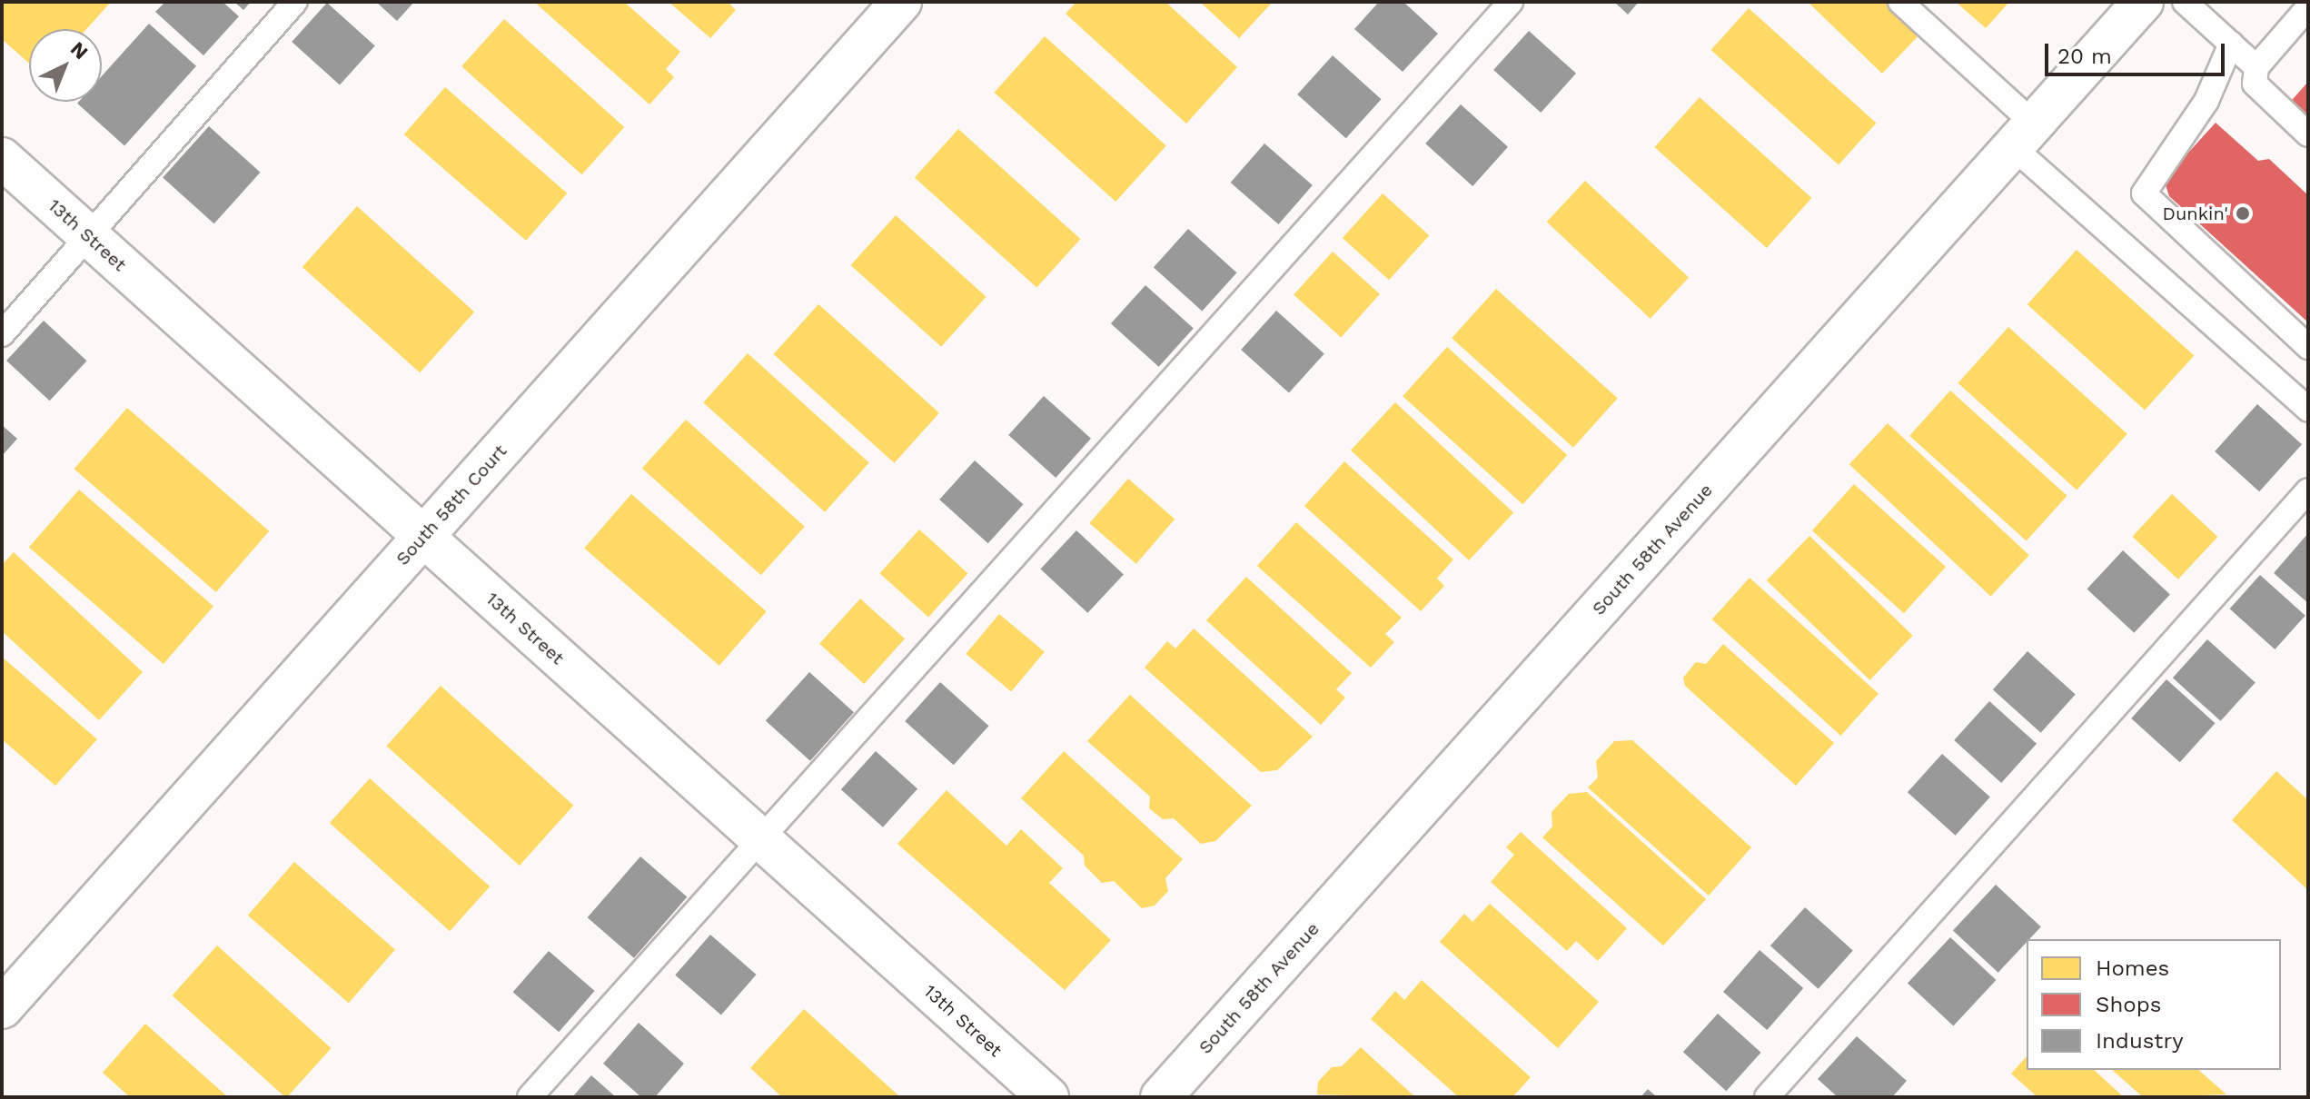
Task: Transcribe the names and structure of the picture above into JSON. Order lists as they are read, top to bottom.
{
  "streets": {
    "street": ["13th Street", "South 58th Court", "South 58th Avenue"]
  },
  "crossings": [
    ["13th Street", "South 58th Court"]
  ],
  "places": ["Dunkin'"],
  "legend": ["Homes", "Shops", "Industry"],
  "scale_bar": "20 m",
  "north": "top right"
}
